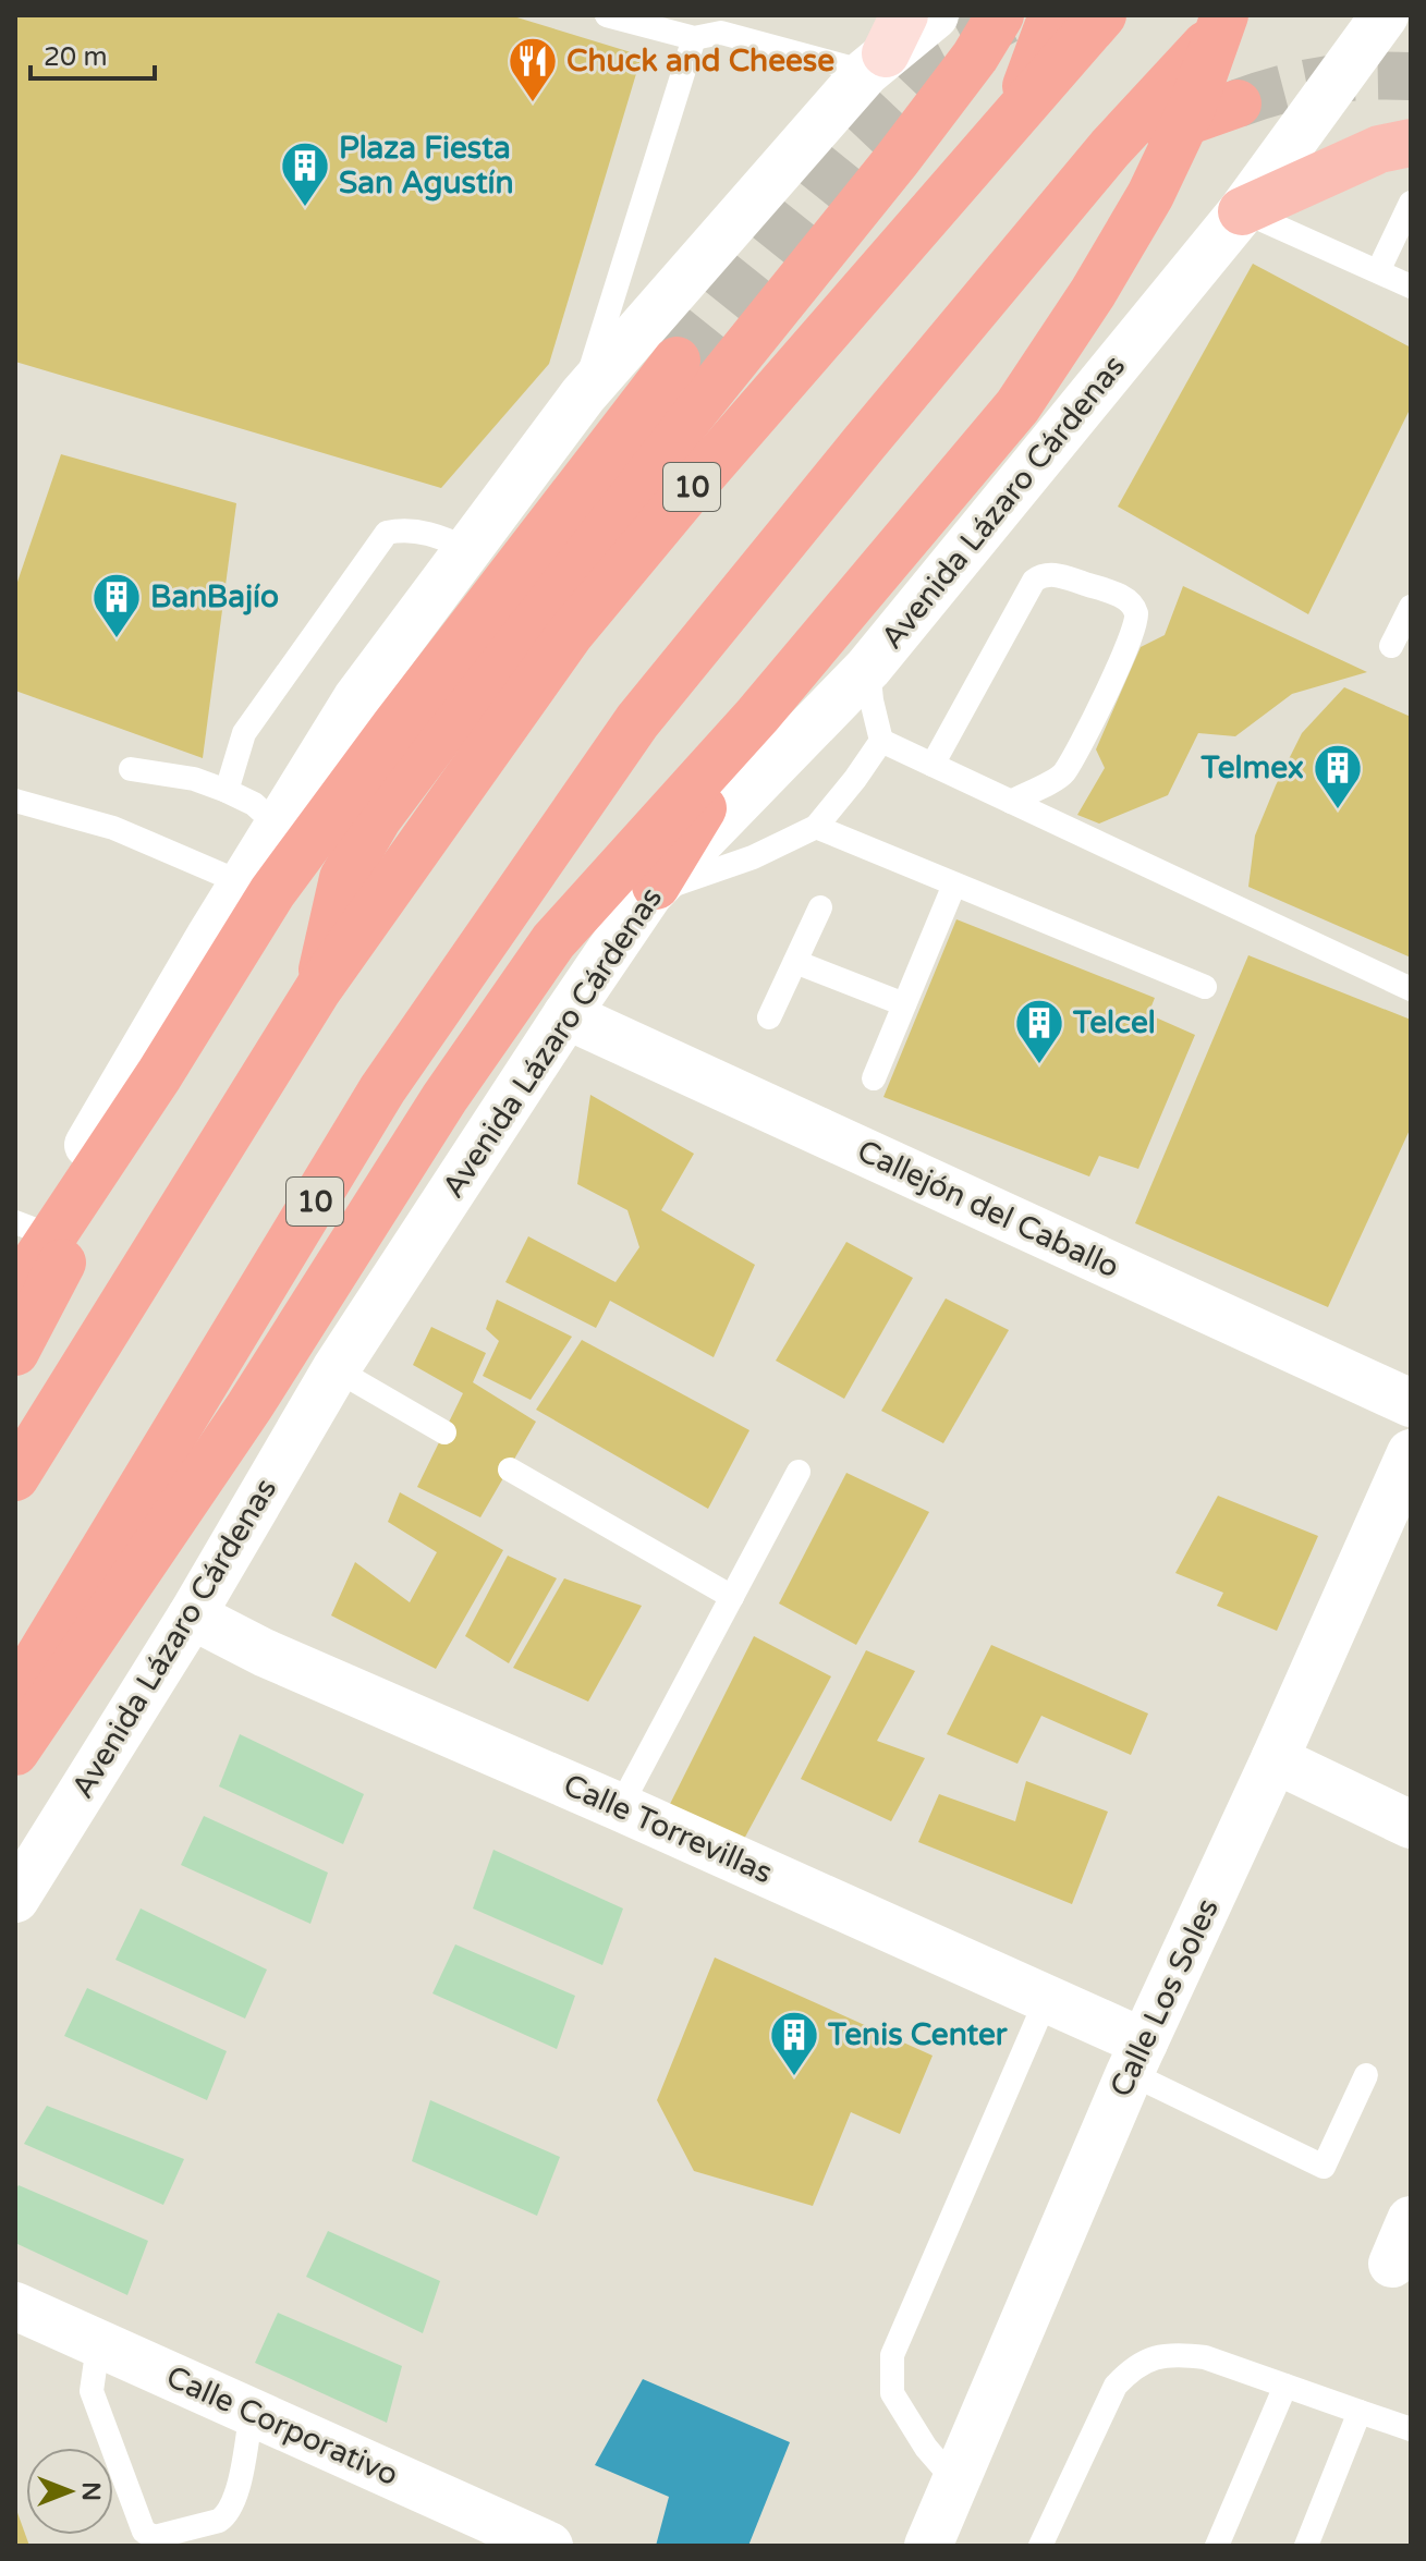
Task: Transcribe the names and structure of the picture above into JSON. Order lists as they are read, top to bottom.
{
  "streets": {
    "highway": ["10"],
    "street": [
      "Avenida Lázaro Cárdenas",
      "Callejón del Caballo",
      "Calle Torrevillas",
      "Calle Los Soles",
      "Calle Corporativo"
    ]
  },
  "crossings": [
    ["Avenida Lázaro Cárdenas", "Callejón del Caballo"],
    ["Avenida Lázaro Cárdenas", "Calle Torrevillas"],
    ["Calle Torrevillas", "Calle Los Soles"]
  ],
  "places": {
    "restaurant": ["Chuck and Cheese"],
    "building": [
      "Plaza Fiesta San Agustín",
      "BanBajío",
      "Telmex",
      "Telcel",
      "Tenis Center"
    ]
  },
  "scale_bar": "20 m",
  "north": "right"
}
